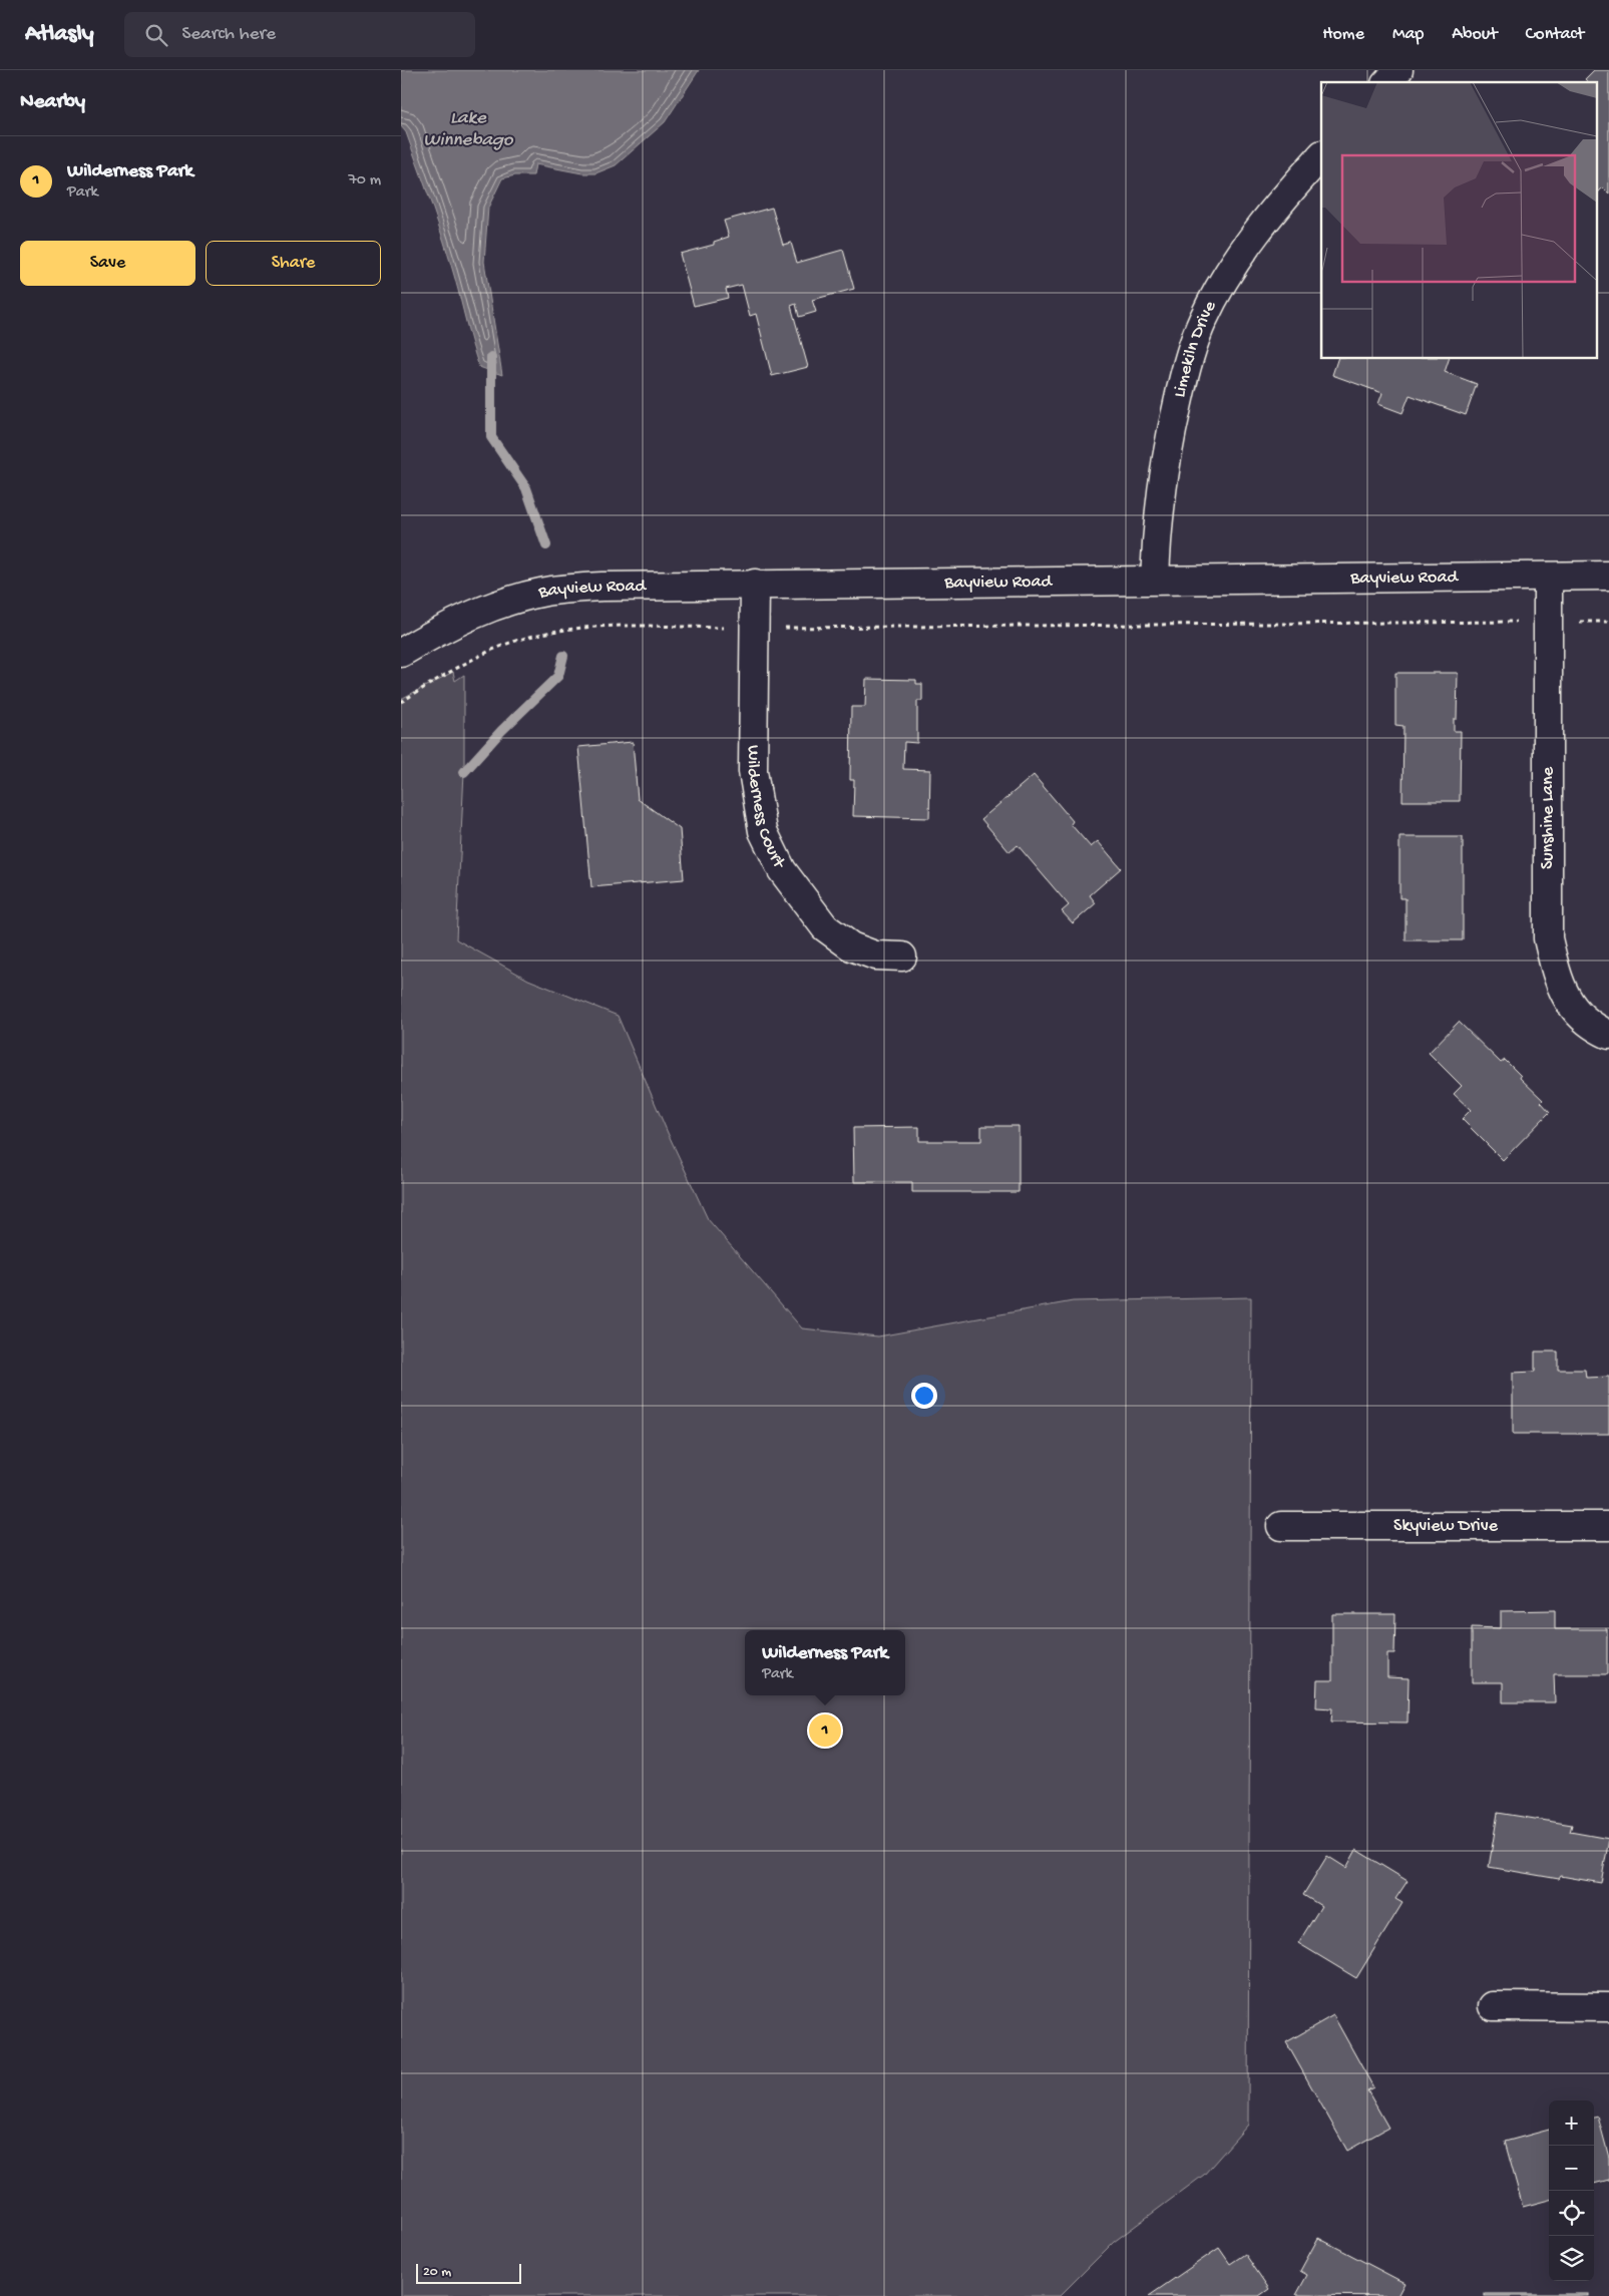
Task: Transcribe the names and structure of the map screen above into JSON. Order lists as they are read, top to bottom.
{
  "streets": {
    "street": [
      "Limekiln Drive",
      "Bayview Road",
      "Wilderness Court",
      "Sunshine Lane",
      "Skyview Drive"
    ]
  },
  "crossings": [
    ["Limekiln Drive", "Bayview Road"],
    ["Bayview Road", "Wilderness Court"],
    ["Bayview Road", "Sunshine Lane"]
  ],
  "water": ["Lake Winnebago"],
  "scale_bar": "20 m",
  "page": {
    "header": "Atlasly",
    "search": "Search here",
    "nav": [
      "Home",
      "Map",
      "About",
      "Contact"
    ],
    "heading": "Nearby",
    "list": [
      {
        "mark": "1",
        "name": "Wilderness Park",
        "note": "Park",
        "value": "70 m"
      }
    ],
    "buttons": ["Save", "Share"],
    "popup": ["Wilderness Park", "Park"],
    "pins": "1",
    "map_buttons": ["+", "−"],
    "scale": "20 m"
  }
}
